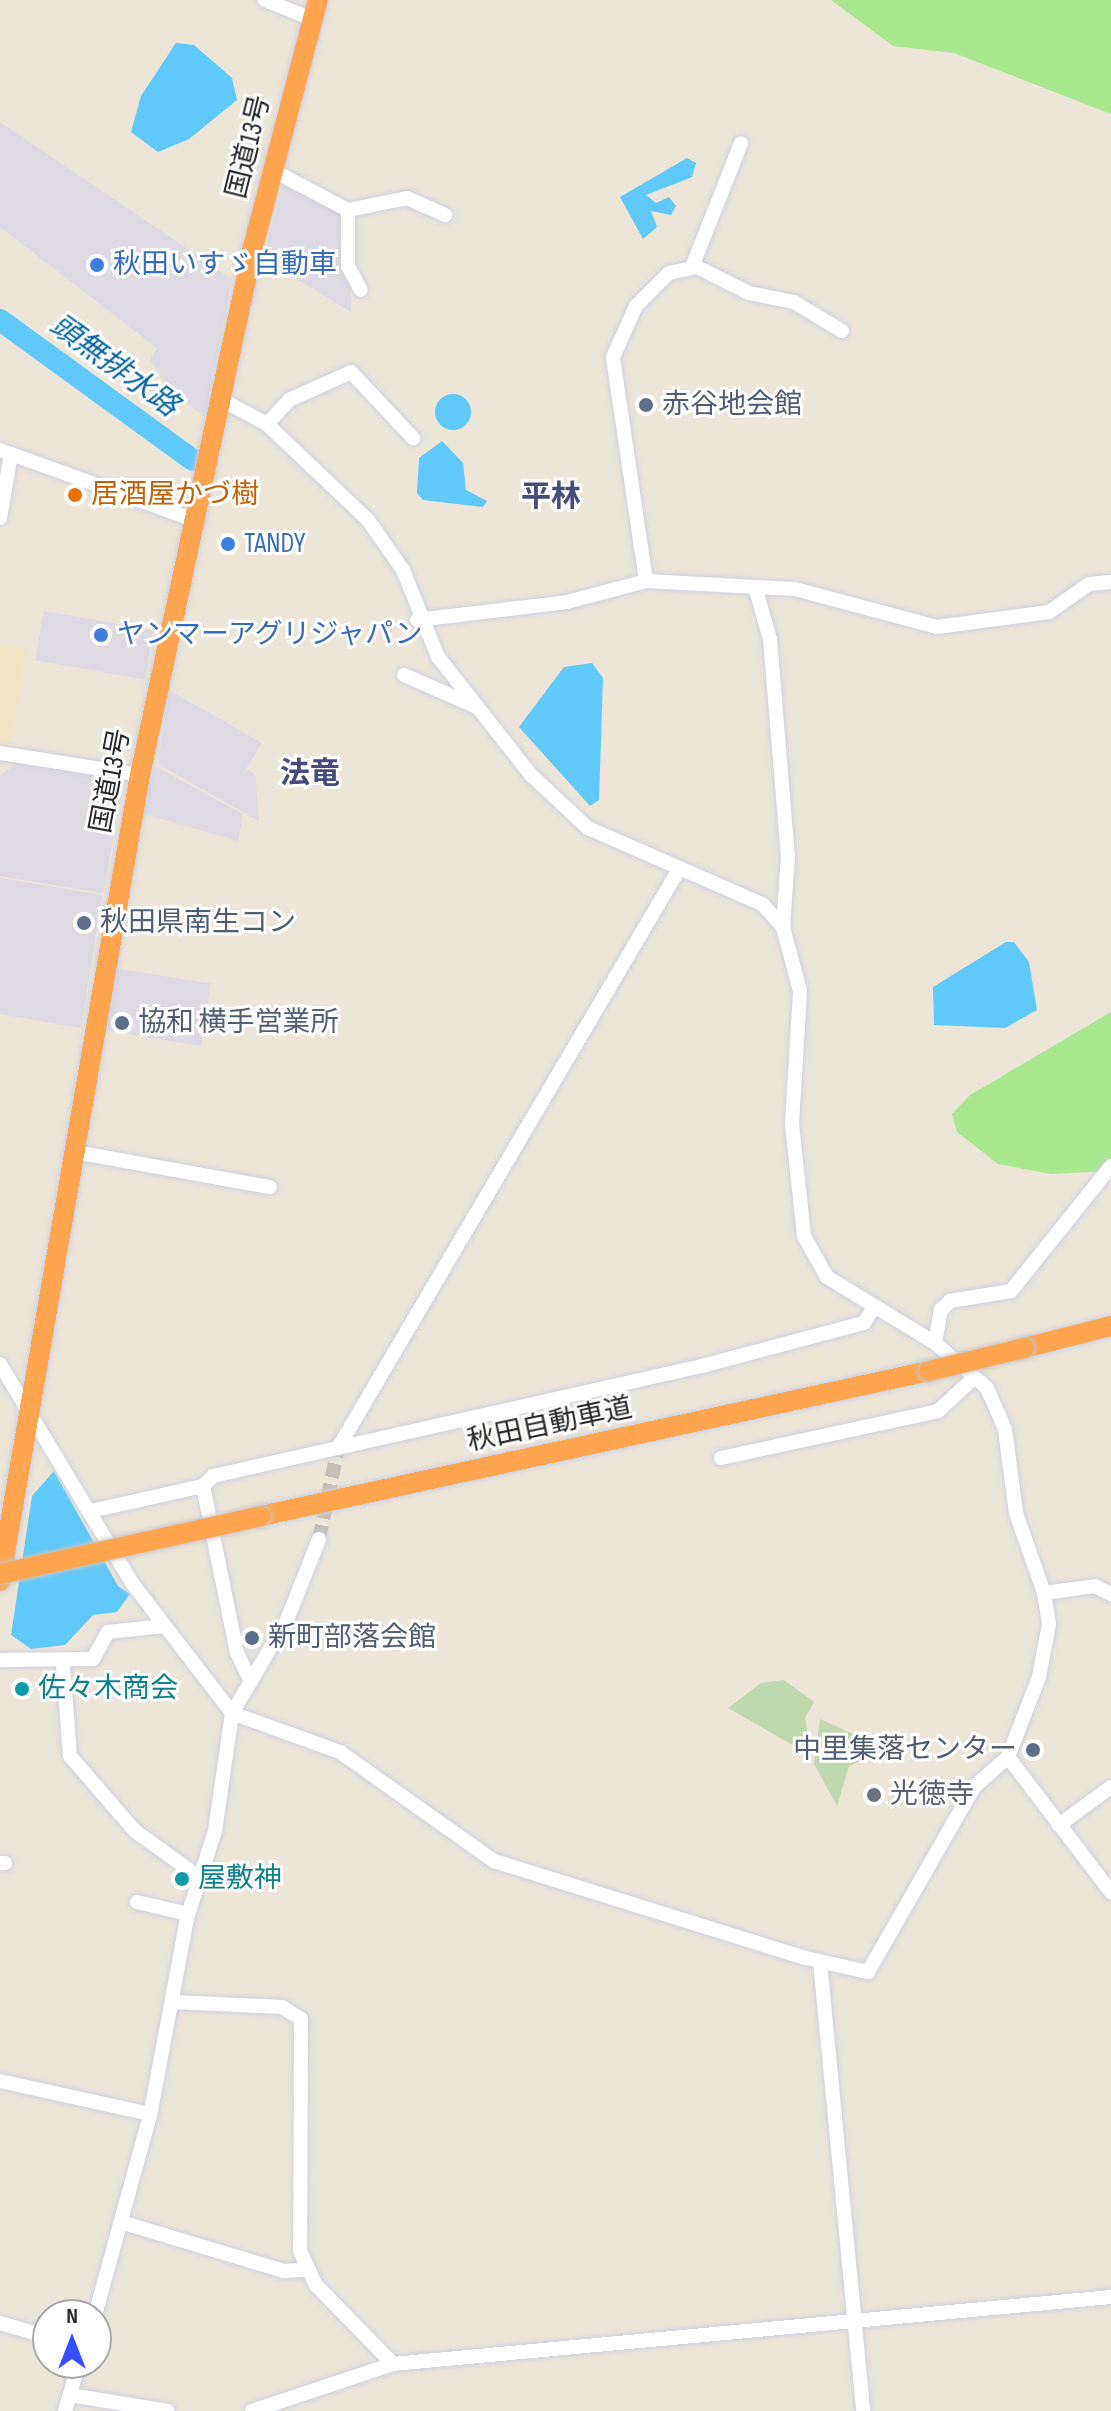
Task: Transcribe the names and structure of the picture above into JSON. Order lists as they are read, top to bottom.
{
  "streets": {
    "highway": ["国道13号", "秋田自動車道"]
  },
  "districts": ["平林", "法竜"],
  "water": ["頭無排水路"],
  "places": [
    "秋田いすゞ自動車",
    "赤谷地会館",
    "居酒屋かづ樹",
    "TANDY",
    "ヤンマーアグリジャパン",
    "秋田県南生コン",
    "協和 横手営業所",
    "新町部落会館",
    "佐々木商会",
    "中里集落センター",
    "光徳寺",
    "屋敷神"
  ],
  "north": "top"
}
